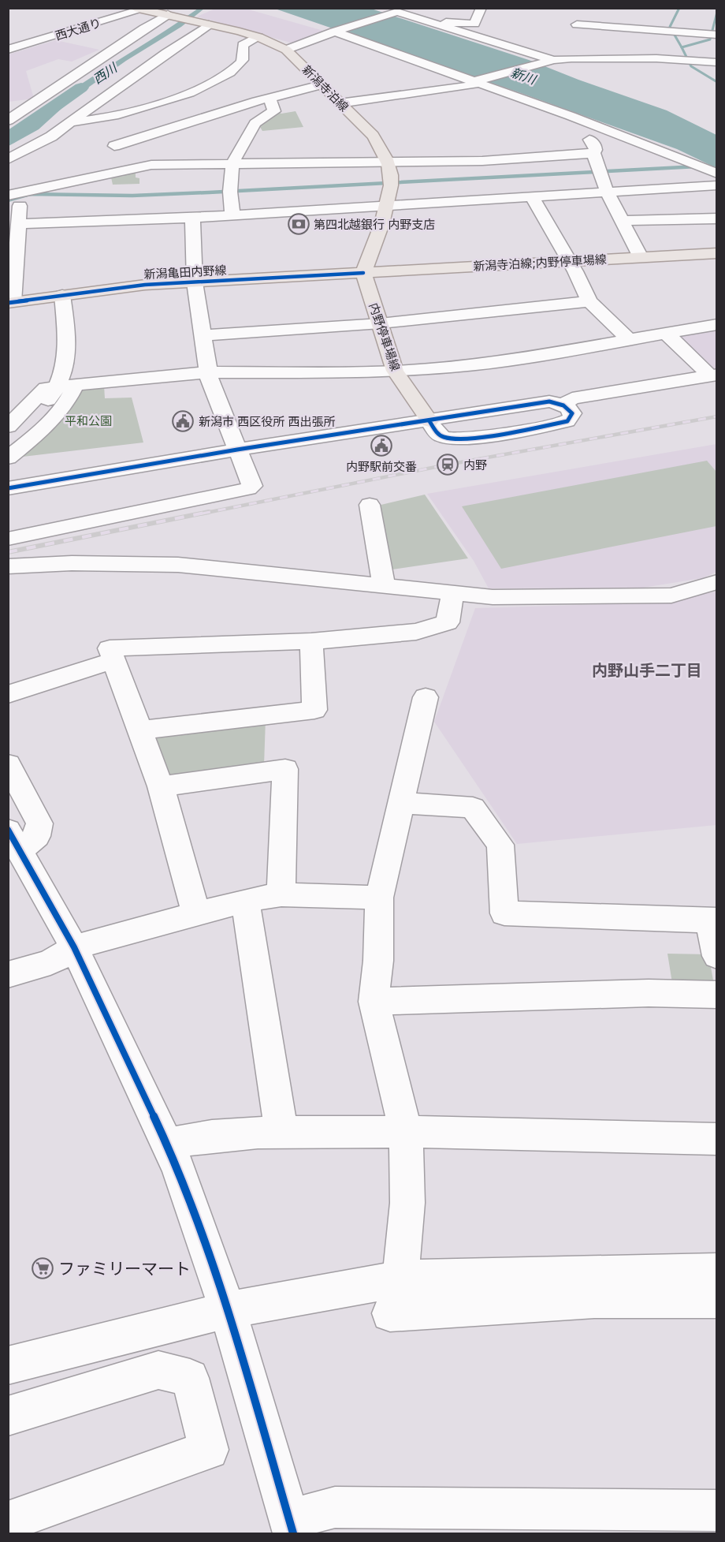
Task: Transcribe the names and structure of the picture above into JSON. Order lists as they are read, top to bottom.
{
  "streets": {
    "main road": [
      "新潟寺泊線",
      "新潟寺泊線;内野停車場線",
      "新潟亀田内野線",
      "内野停車場線"
    ],
    "street": ["西大通り"]
  },
  "crossings": [
    ["西大通り", "新潟寺泊線"],
    ["新潟寺泊線", "新潟寺泊線;内野停車場線"],
    ["新潟寺泊線", "新潟亀田内野線"],
    ["新潟寺泊線", "内野停車場線"],
    ["新潟寺泊線;内野停車場線", "新潟亀田内野線"],
    ["新潟寺泊線;内野停車場線", "内野停車場線"],
    ["新潟亀田内野線", "内野停車場線"]
  ],
  "districts": ["内野山手二丁目"],
  "water": ["西川", "新川"],
  "parks": ["平和公園"],
  "places": {
    "bank": ["第四北越銀行 内野支店"],
    "public building": ["新潟市 西区役所 西出張所", "内野駅前交番"],
    "station": ["内野"],
    "supermarket": ["ファミリーマート"]
  }
}
